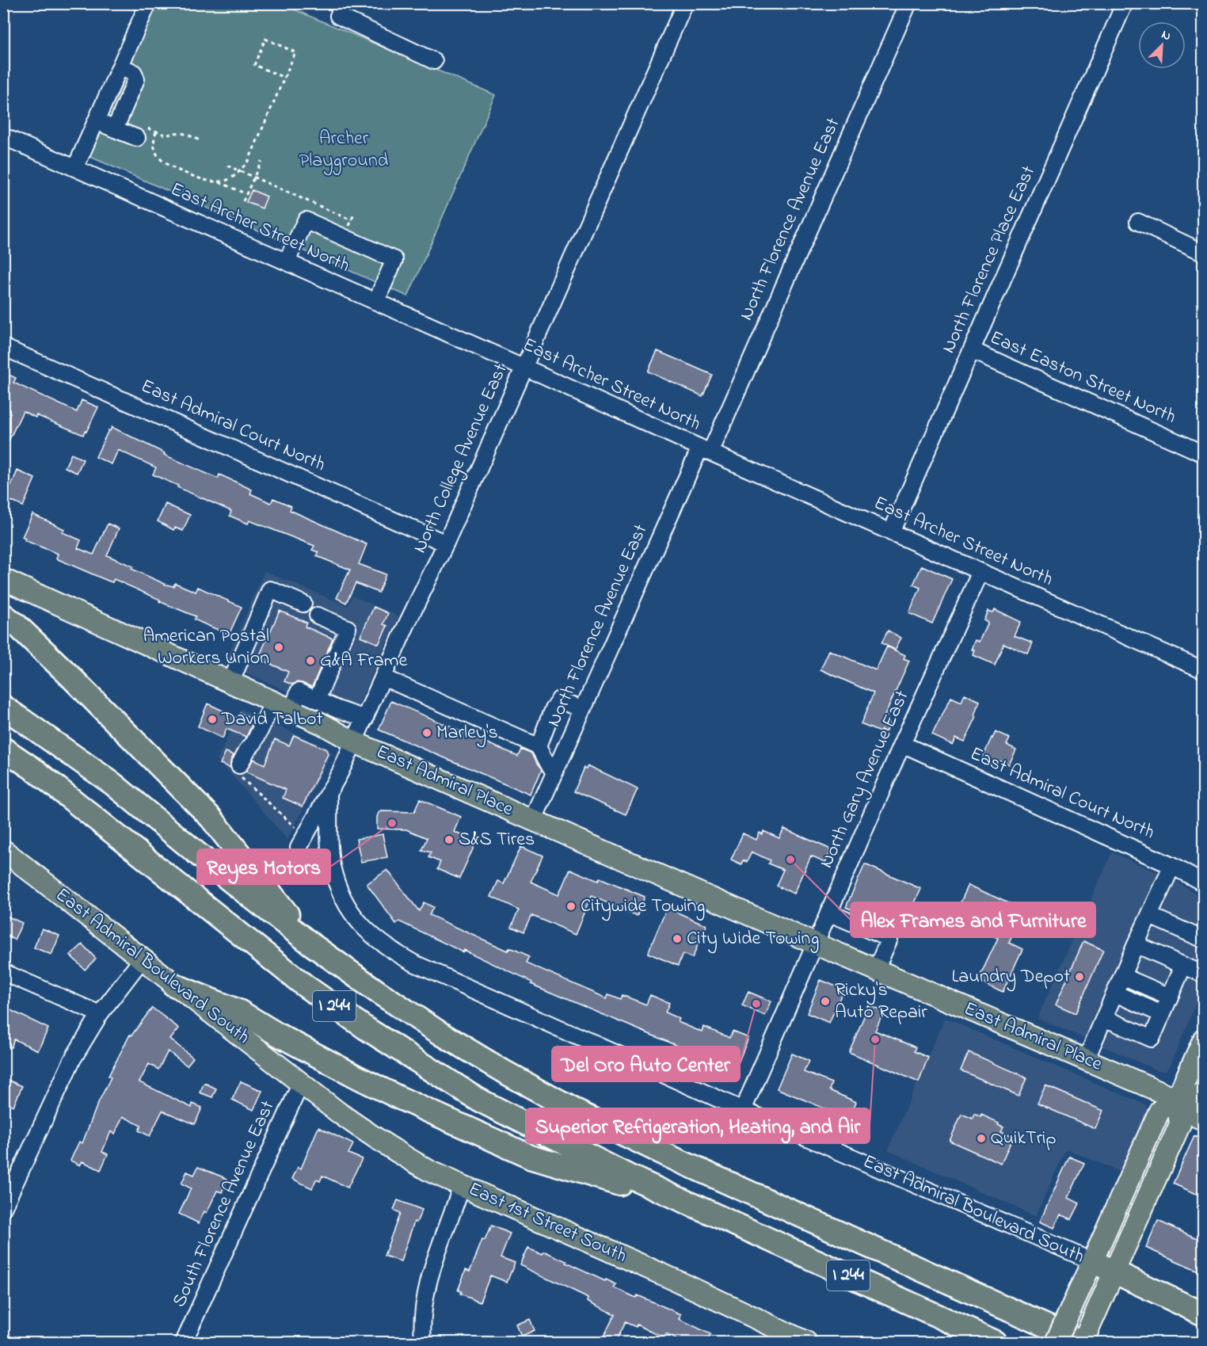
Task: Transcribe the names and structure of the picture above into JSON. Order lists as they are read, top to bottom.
{
  "streets": {
    "highway": ["I 244"],
    "main road": ["East Admiral Place", "East Admiral Boulevard South", "East 1st Street South"],
    "street": [
      "North Florence Avenue East",
      "East Archer Street North",
      "North Florence Place East",
      "East Easton Street North",
      "East Admiral Court North",
      "North College Avenue East",
      "North Gary Avenue East",
      "South Florence Avenue East"
    ]
  },
  "crossings": [
    ["North Florence Avenue East", "East Archer Street North"],
    ["North Florence Avenue East", "East Admiral Place"],
    ["East Archer Street North", "North Florence Place East"],
    ["East Archer Street North", "North College Avenue East"],
    ["East Archer Street North", "North Gary Avenue East"],
    ["North Florence Place East", "East Easton Street North"],
    ["East Admiral Court North", "North College Avenue East"],
    ["East Admiral Court North", "North Gary Avenue East"],
    ["North College Avenue East", "East Admiral Place"],
    ["North College Avenue East", "East Admiral Boulevard South"],
    ["North Gary Avenue East", "East Admiral Place"],
    ["North Gary Avenue East", "East Admiral Boulevard South"],
    ["East Admiral Boulevard South", "South Florence Avenue East"],
    ["East Admiral Boulevard South", "East 1st Street South"],
    ["South Florence Avenue East", "East 1st Street South"]
  ],
  "parks": ["Archer Playground"],
  "places": [
    "American Postal Workers Union",
    "G&A Frame",
    "David Talbot",
    "Marley's",
    "Reyes Motors",
    "S&S Tires",
    "Alex Frames and Furniture",
    "Citywide Towing",
    "City Wide Towing",
    "Laundry Depot",
    "Ricky's Auto Repair",
    "Del Oro Auto Center",
    "Superior Refrigeration, Heating, and Air",
    "QuikTrip"
  ],
  "north": "top right"
}
